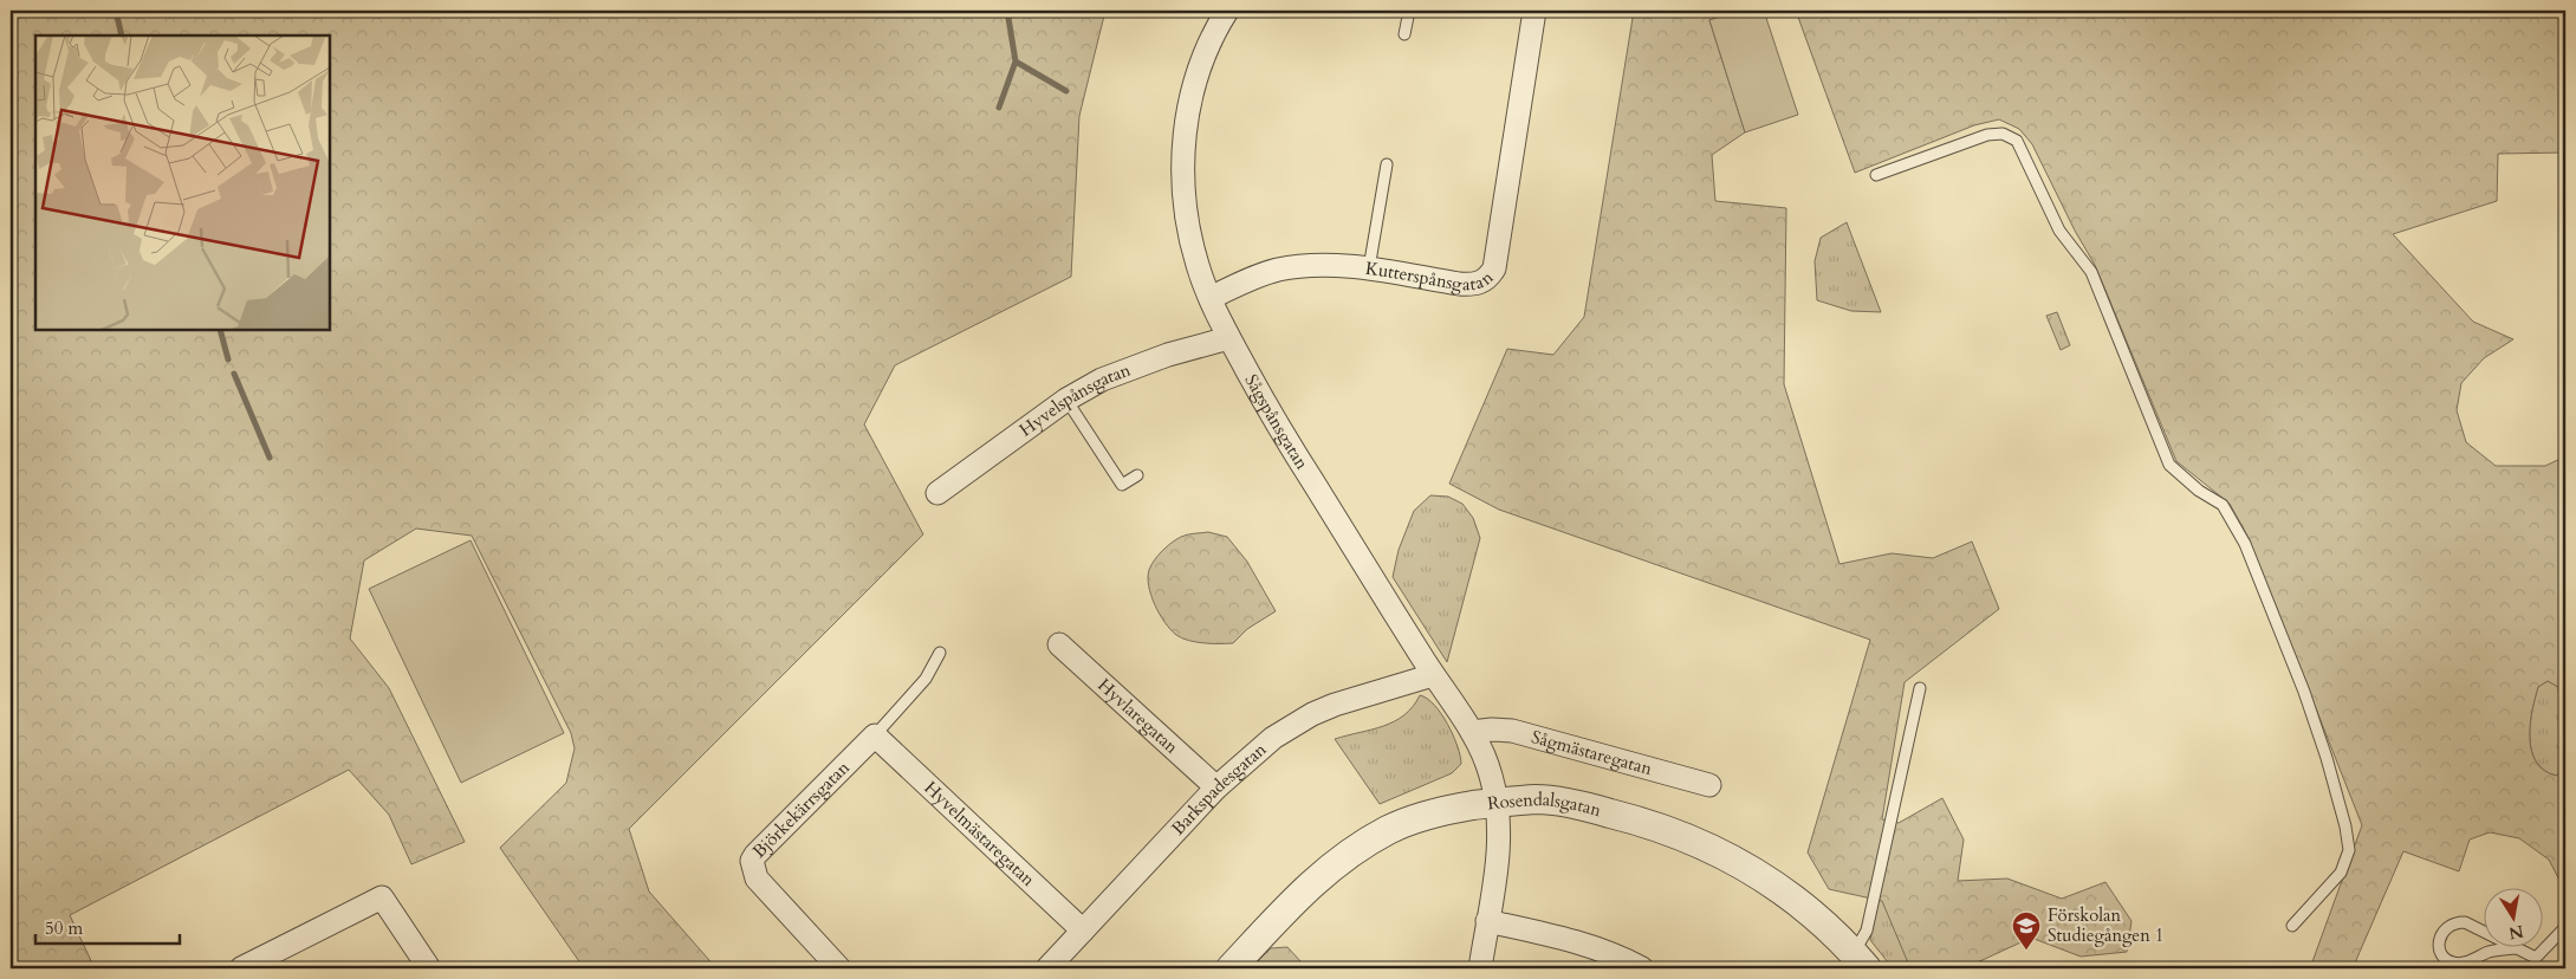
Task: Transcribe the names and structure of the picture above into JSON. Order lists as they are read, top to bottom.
{
  "streets": {
    "street": [
      "Kutterspånsgatan",
      "Hyvelspånsgatan",
      "Sågspånsgatan",
      "Hyvlaregatan",
      "Sågmästaregatan",
      "Barkspadesgatan",
      "Rosendalsgatan",
      "Björkekärrsgatan",
      "Hyvelmästaregatan"
    ]
  },
  "crossings": [
    ["Kutterspånsgatan", "Sågspånsgatan"],
    ["Hyvelspånsgatan", "Sågspånsgatan"],
    ["Sågspånsgatan", "Sågmästaregatan"],
    ["Sågspånsgatan", "Barkspadesgatan"],
    ["Sågspånsgatan", "Rosendalsgatan"],
    ["Hyvlaregatan", "Barkspadesgatan"],
    ["Barkspadesgatan", "Hyvelmästaregatan"],
    ["Björkekärrsgatan", "Hyvelmästaregatan"]
  ],
  "places": {
    "school or university": ["Förskolan Studiegången 1"]
  },
  "scale_bar": "50 m",
  "north": "bottom"
}
